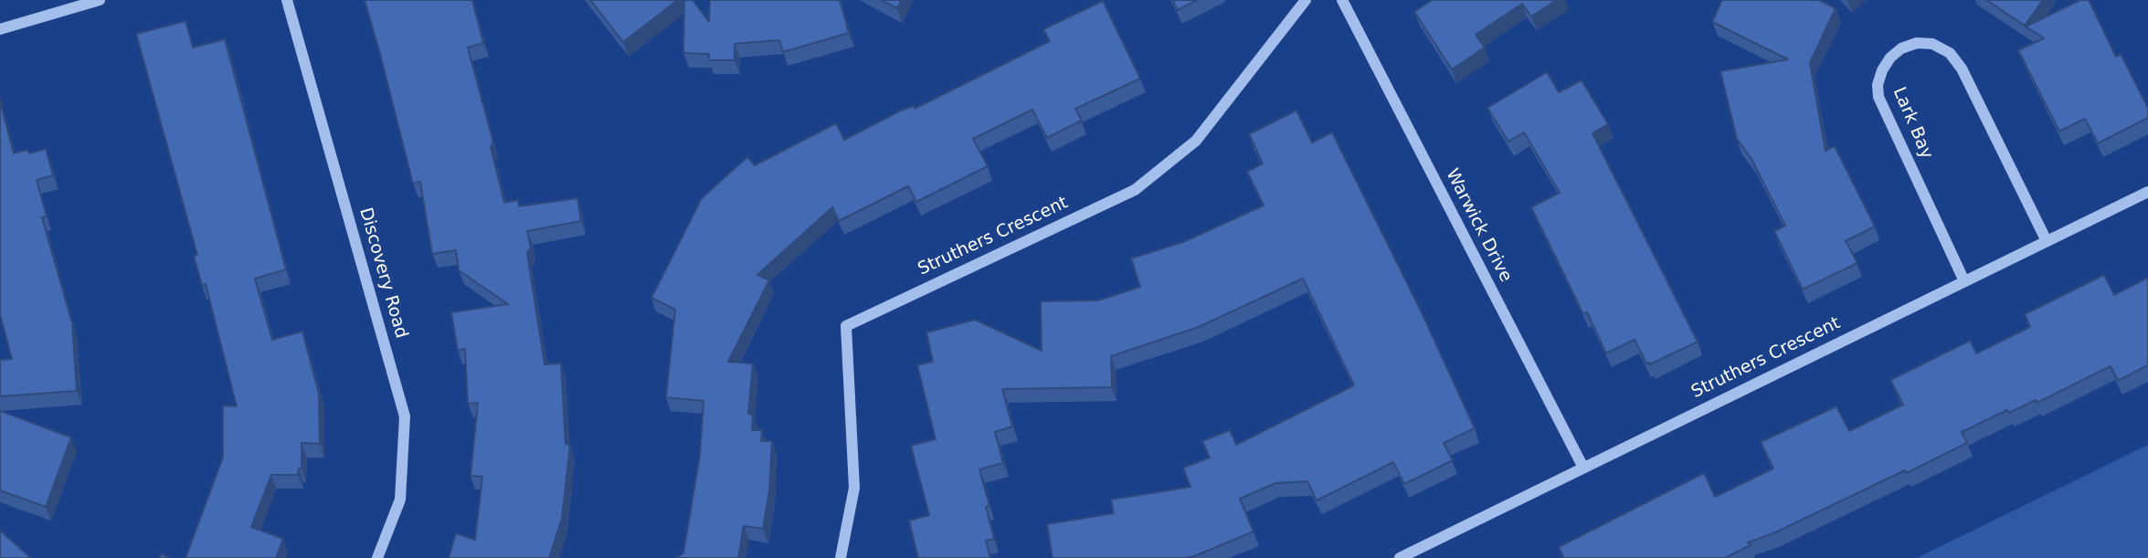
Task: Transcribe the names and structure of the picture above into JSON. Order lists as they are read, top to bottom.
{
  "streets": {
    "street": [
      "Lark Bay",
      "Warwick Drive",
      "Struthers Crescent",
      "Discovery Road"
    ]
  },
  "crossings": [
    ["Lark Bay", "Struthers Crescent"],
    ["Warwick Drive", "Struthers Crescent"]
  ]
}
